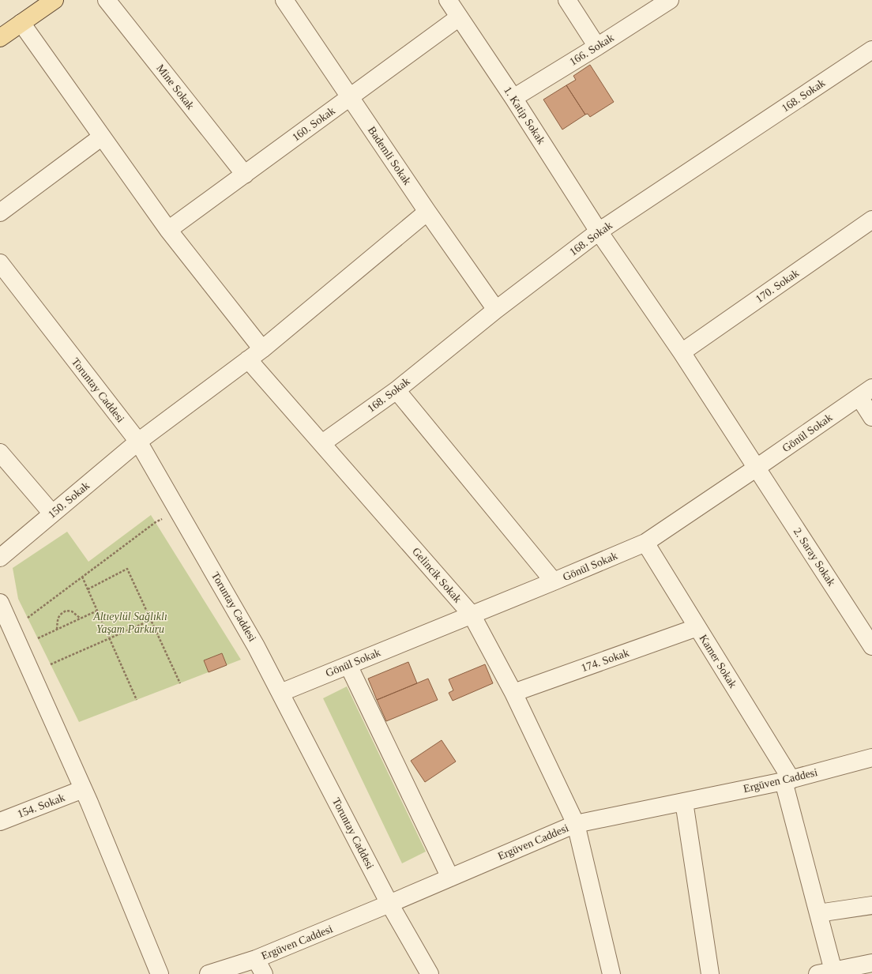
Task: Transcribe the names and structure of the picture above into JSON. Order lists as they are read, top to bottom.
{
  "streets": {
    "street": [
      "166. Sokak",
      "Mine Sokak",
      "168. Sokak",
      "1. Katip Sokak",
      "160. Sokak",
      "Bademli Sokak",
      "170. Sokak",
      "Toruntay Caddesi",
      "Gönül Sokak",
      "150. Sokak",
      "2. Saray Sokak",
      "Gelincik Sokak",
      "174. Sokak",
      "Kamer Sokak",
      "Ergüven Caddesi",
      "154. Sokak"
    ]
  },
  "crossings": [
    ["166. Sokak", "1. Katip Sokak"],
    ["Mine Sokak", "160. Sokak"],
    ["168. Sokak", "1. Katip Sokak"],
    ["168. Sokak", "Bademli Sokak"],
    ["168. Sokak", "Gelincik Sokak"],
    ["1. Katip Sokak", "160. Sokak"],
    ["1. Katip Sokak", "170. Sokak"],
    ["1. Katip Sokak", "2. Saray Sokak"],
    ["160. Sokak", "Bademli Sokak"],
    ["Bademli Sokak", "150. Sokak"],
    ["170. Sokak", "2. Saray Sokak"],
    ["Toruntay Caddesi", "Gönül Sokak"],
    ["Toruntay Caddesi", "150. Sokak"],
    ["Toruntay Caddesi", "Ergüven Caddesi"],
    ["Gönül Sokak", "2. Saray Sokak"],
    ["Gönül Sokak", "Gelincik Sokak"],
    ["Gönül Sokak", "Kamer Sokak"],
    ["150. Sokak", "Gelincik Sokak"],
    ["Gelincik Sokak", "174. Sokak"],
    ["Gelincik Sokak", "Ergüven Caddesi"],
    ["174. Sokak", "Kamer Sokak"],
    ["Kamer Sokak", "Ergüven Caddesi"]
  ],
  "parks": ["Altıeylül Sağlıklı Yaşam Parkuru"]
}
